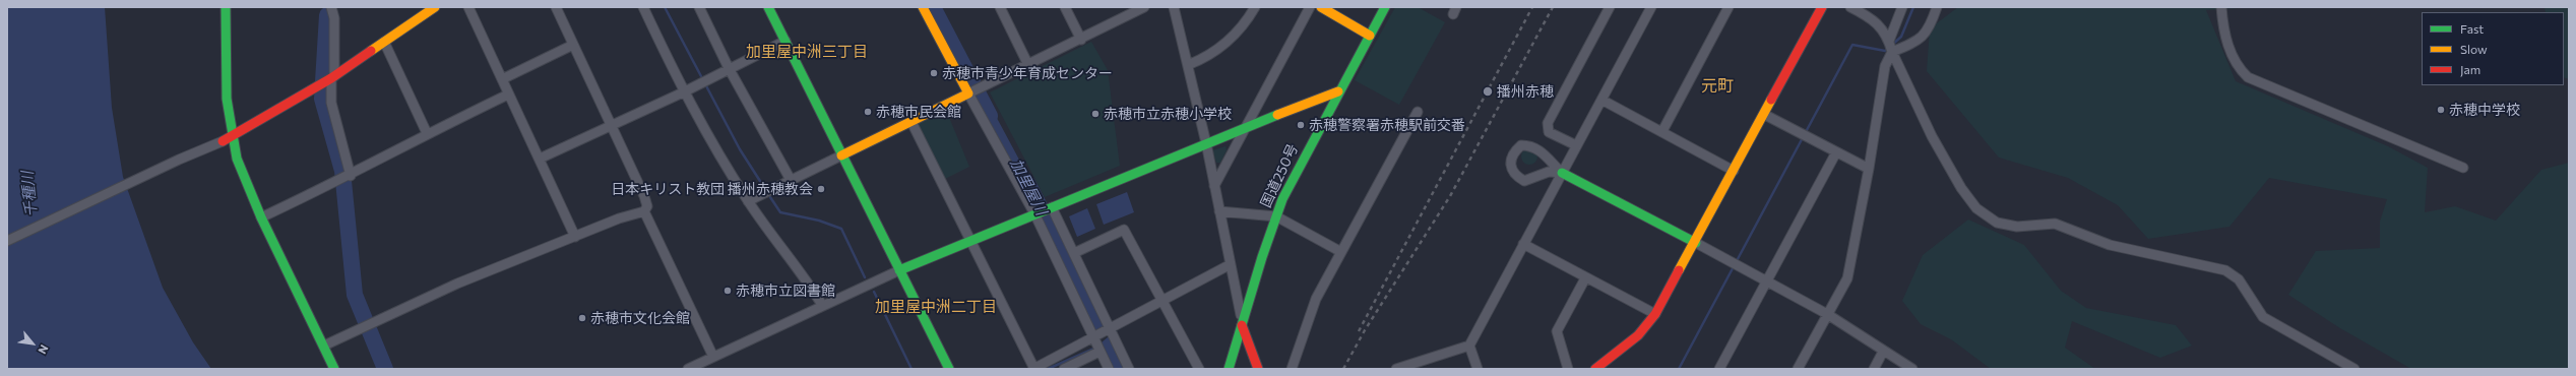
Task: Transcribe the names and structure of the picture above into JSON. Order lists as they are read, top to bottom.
{
  "streets": {
    "main road": ["国道250号"]
  },
  "districts": ["加里屋中洲三丁目", "元町", "加里屋中洲二丁目"],
  "water": ["加里屋川", "千種川"],
  "places": [
    "赤穂市青少年育成センター",
    "播州赤穂",
    "赤穂中学校",
    "赤穂市民会館",
    "赤穂市立赤穂小学校",
    "赤穂警察署赤穂駅前交番",
    "日本キリスト教団 播州赤穂教会",
    "赤穂市立図書館",
    "赤穂市文化会館"
  ],
  "legend": ["Fast", "Slow", "Jam"],
  "north": "bottom right"
}
